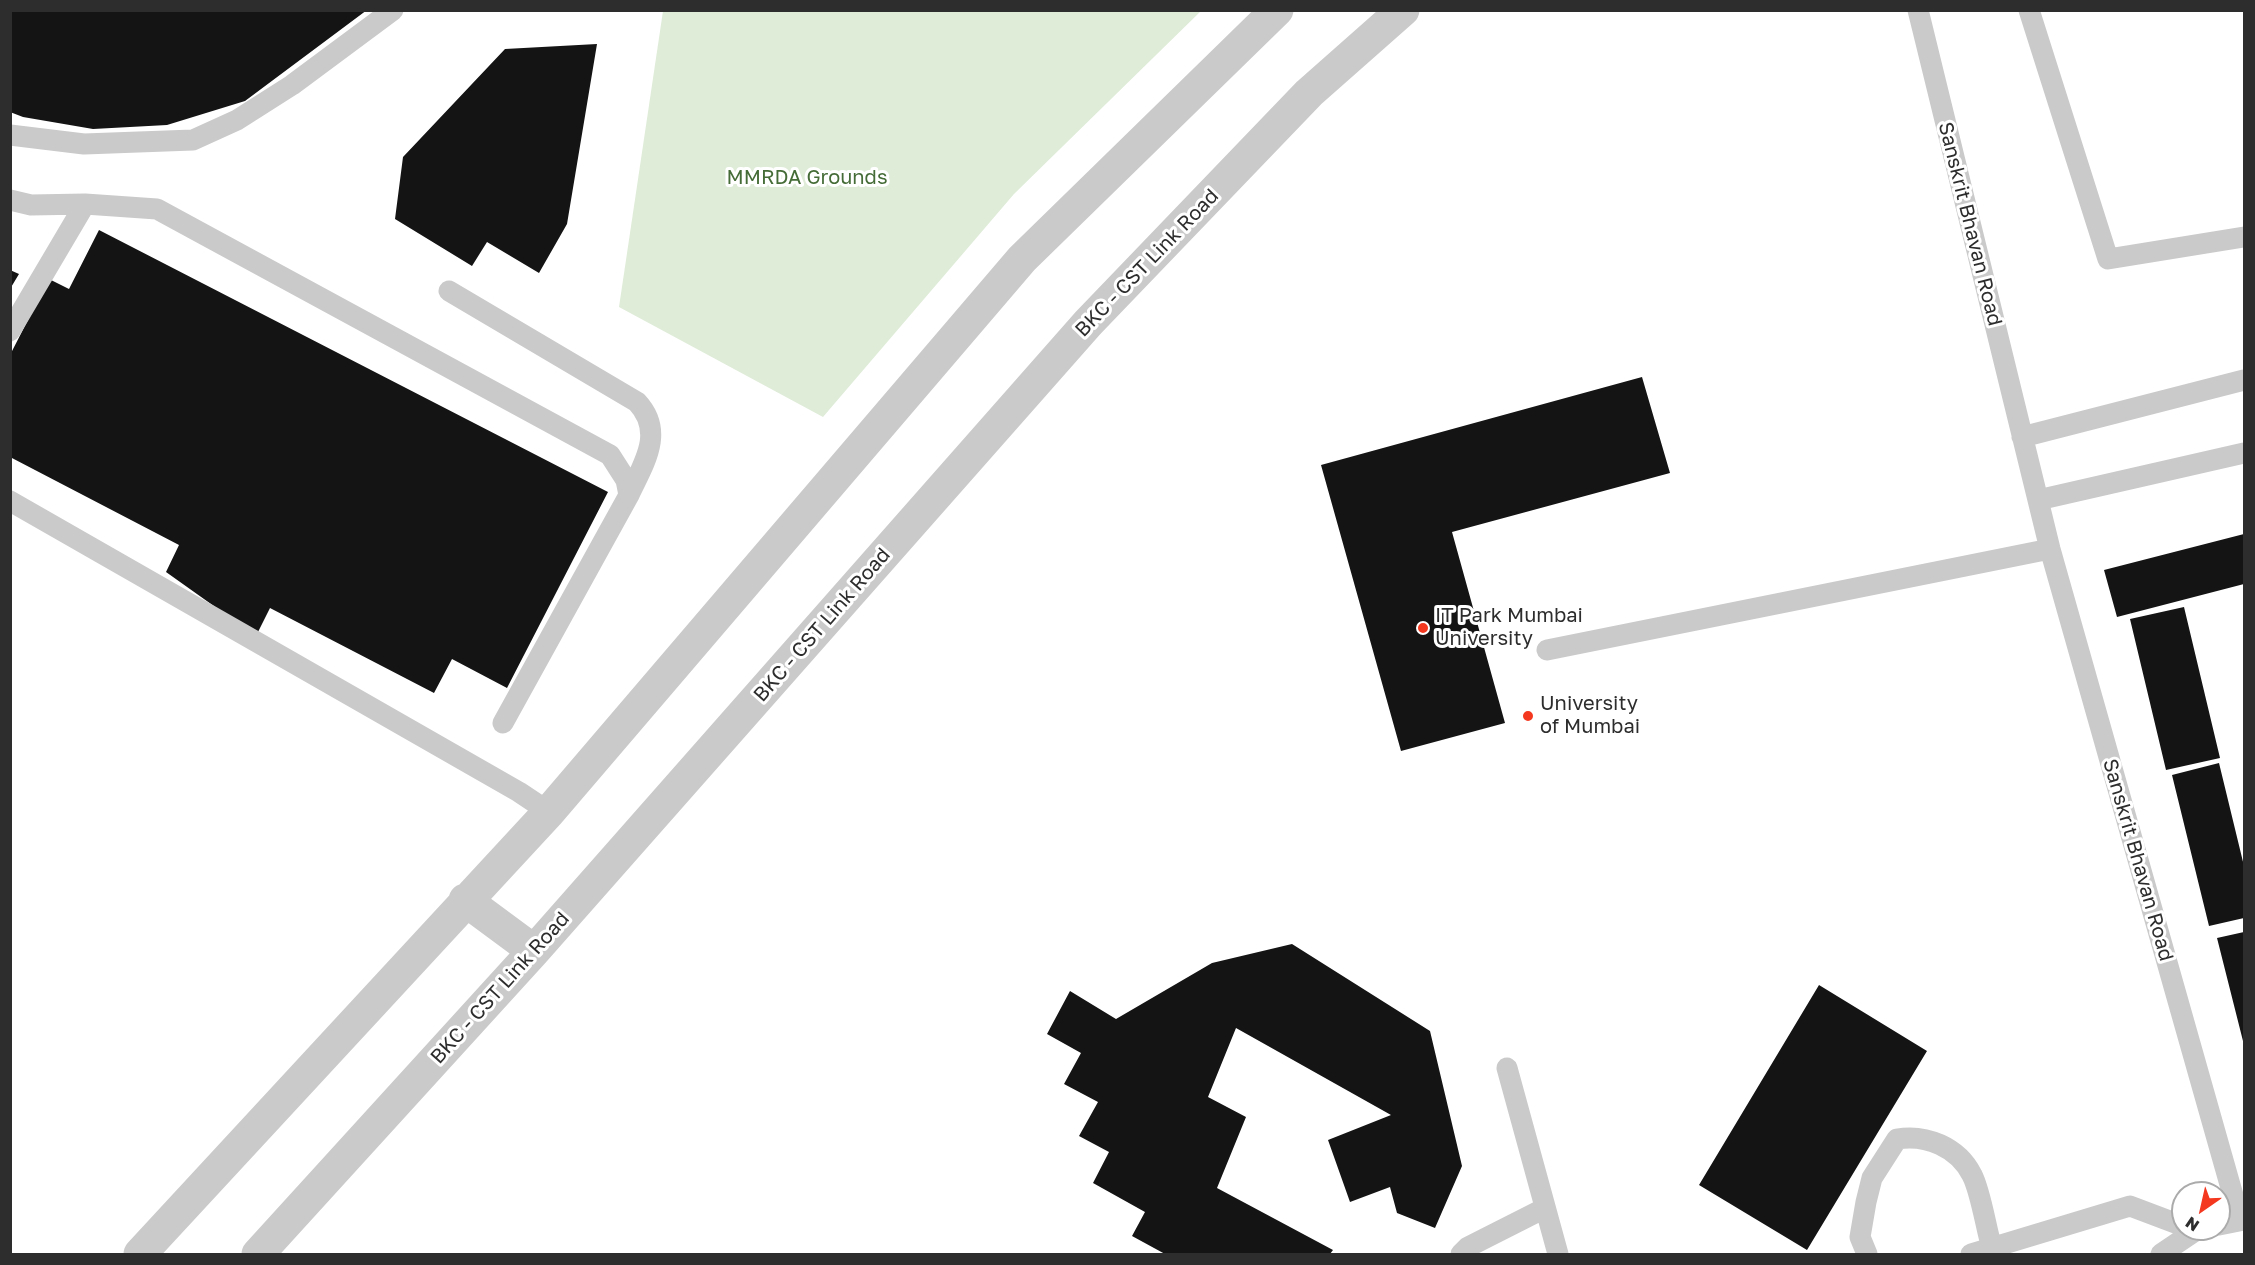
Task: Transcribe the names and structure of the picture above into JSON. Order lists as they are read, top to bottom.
{
  "streets": {
    "street": ["BKC - CST Link Road"],
    "lane": ["Sanskrit Bhavan Road"]
  },
  "parks": ["MMRDA Grounds"],
  "places": ["IT Park Mumbai University", "University of Mumbai"],
  "north": "bottom left"
}
